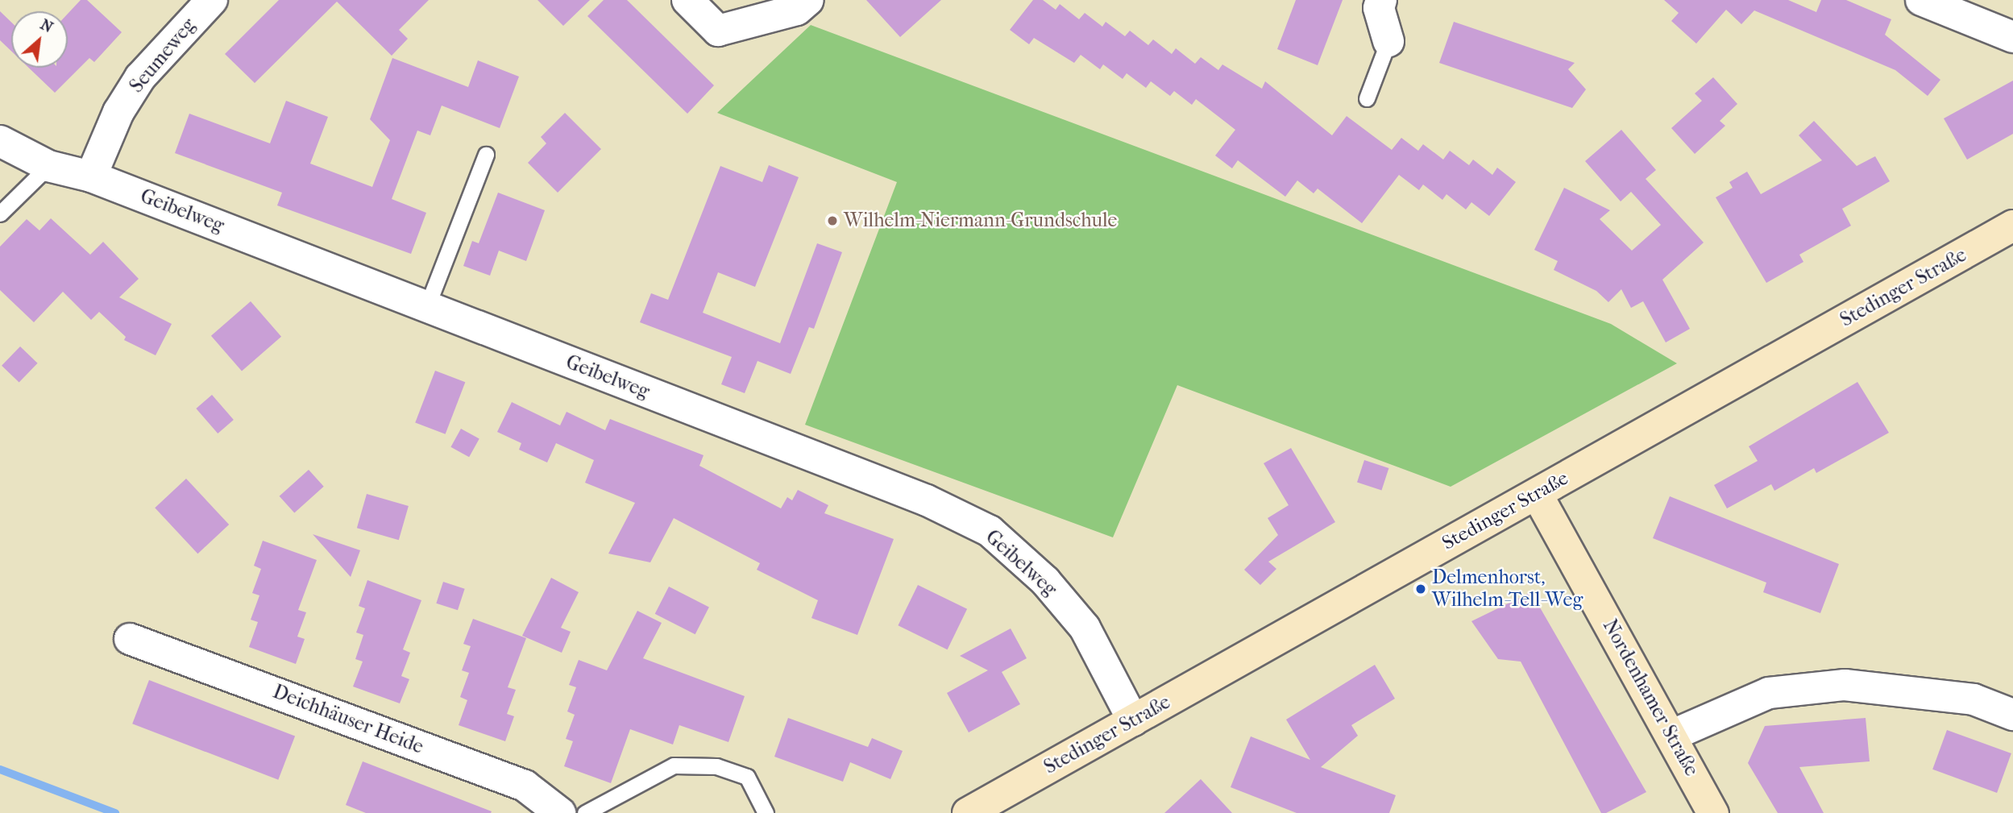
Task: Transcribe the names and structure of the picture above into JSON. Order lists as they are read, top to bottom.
{
  "streets": {
    "main road": ["Stedinger Straße", "Nordenhamer Straße"],
    "street": ["Seumeweg", "Geibelweg", "Deichhäuser Heide"]
  },
  "crossings": [
    ["Seumeweg", "Geibelweg"],
    ["Geibelweg", "Stedinger Straße"],
    ["Stedinger Straße", "Nordenhamer Straße"]
  ],
  "places": ["Wilhelm-Niermann-Grundschule", "Delmenhorst, Wilhelm-Tell-Weg"],
  "north": "top right"
}
